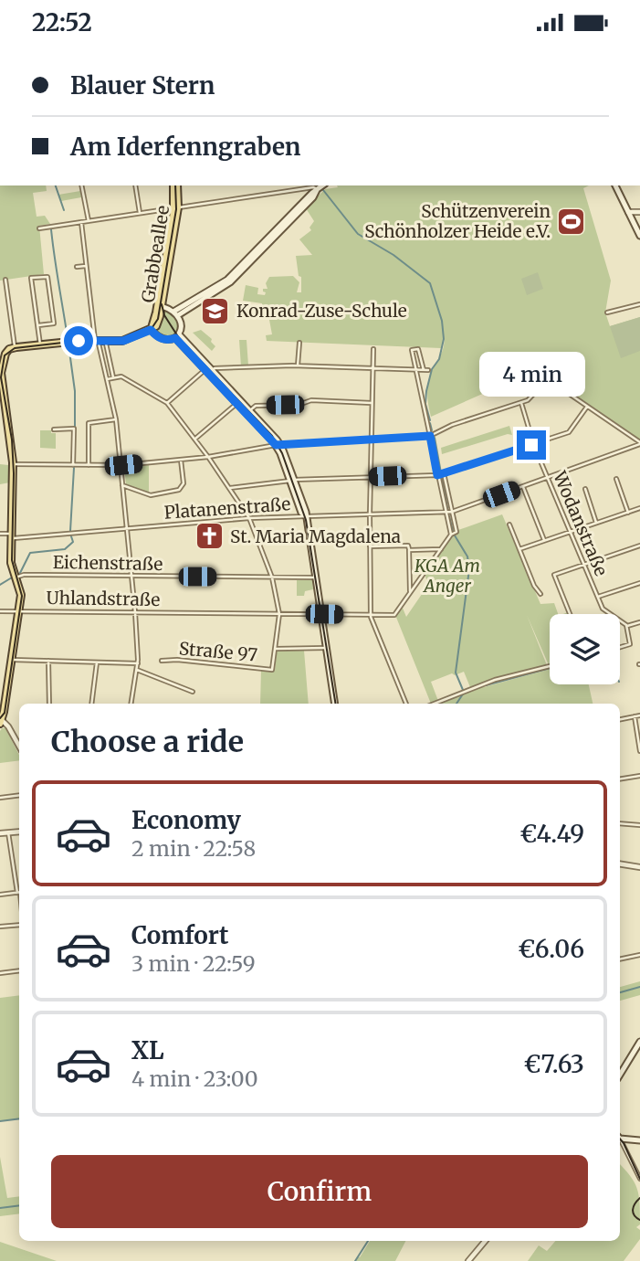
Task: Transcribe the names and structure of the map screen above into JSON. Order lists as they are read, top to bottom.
{
  "streets": {
    "main road": ["Grabbeallee"],
    "street": [
      "Platanenstraße",
      "Wodanstraße",
      "Eichenstraße",
      "Uhlandstraße",
      "Straße 97"
    ]
  },
  "parks": ["KGA Am Anger"],
  "places": {
    "sports": ["Schützenverein Schönholzer Heide e.V."],
    "school or university": ["Konrad-Zuse-Schule"],
    "church": ["St. Maria Magdalena"]
  },
  "page": {
    "status": "22:52",
    "banner": ["Blauer Stern", "Am Iderfenngraben"],
    "bubble": "4 min",
    "heading": "Choose a ride",
    "list": [
      {
        "name": "Economy",
        "note": "2 min · 22:58",
        "value": "€4.49"
      },
      {
        "name": "Comfort",
        "note": "3 min · 22:59",
        "value": "€6.06"
      },
      {
        "name": "XL",
        "note": "4 min · 23:00",
        "value": "€7.63"
      }
    ],
    "buttons": "Confirm"
  }
}
